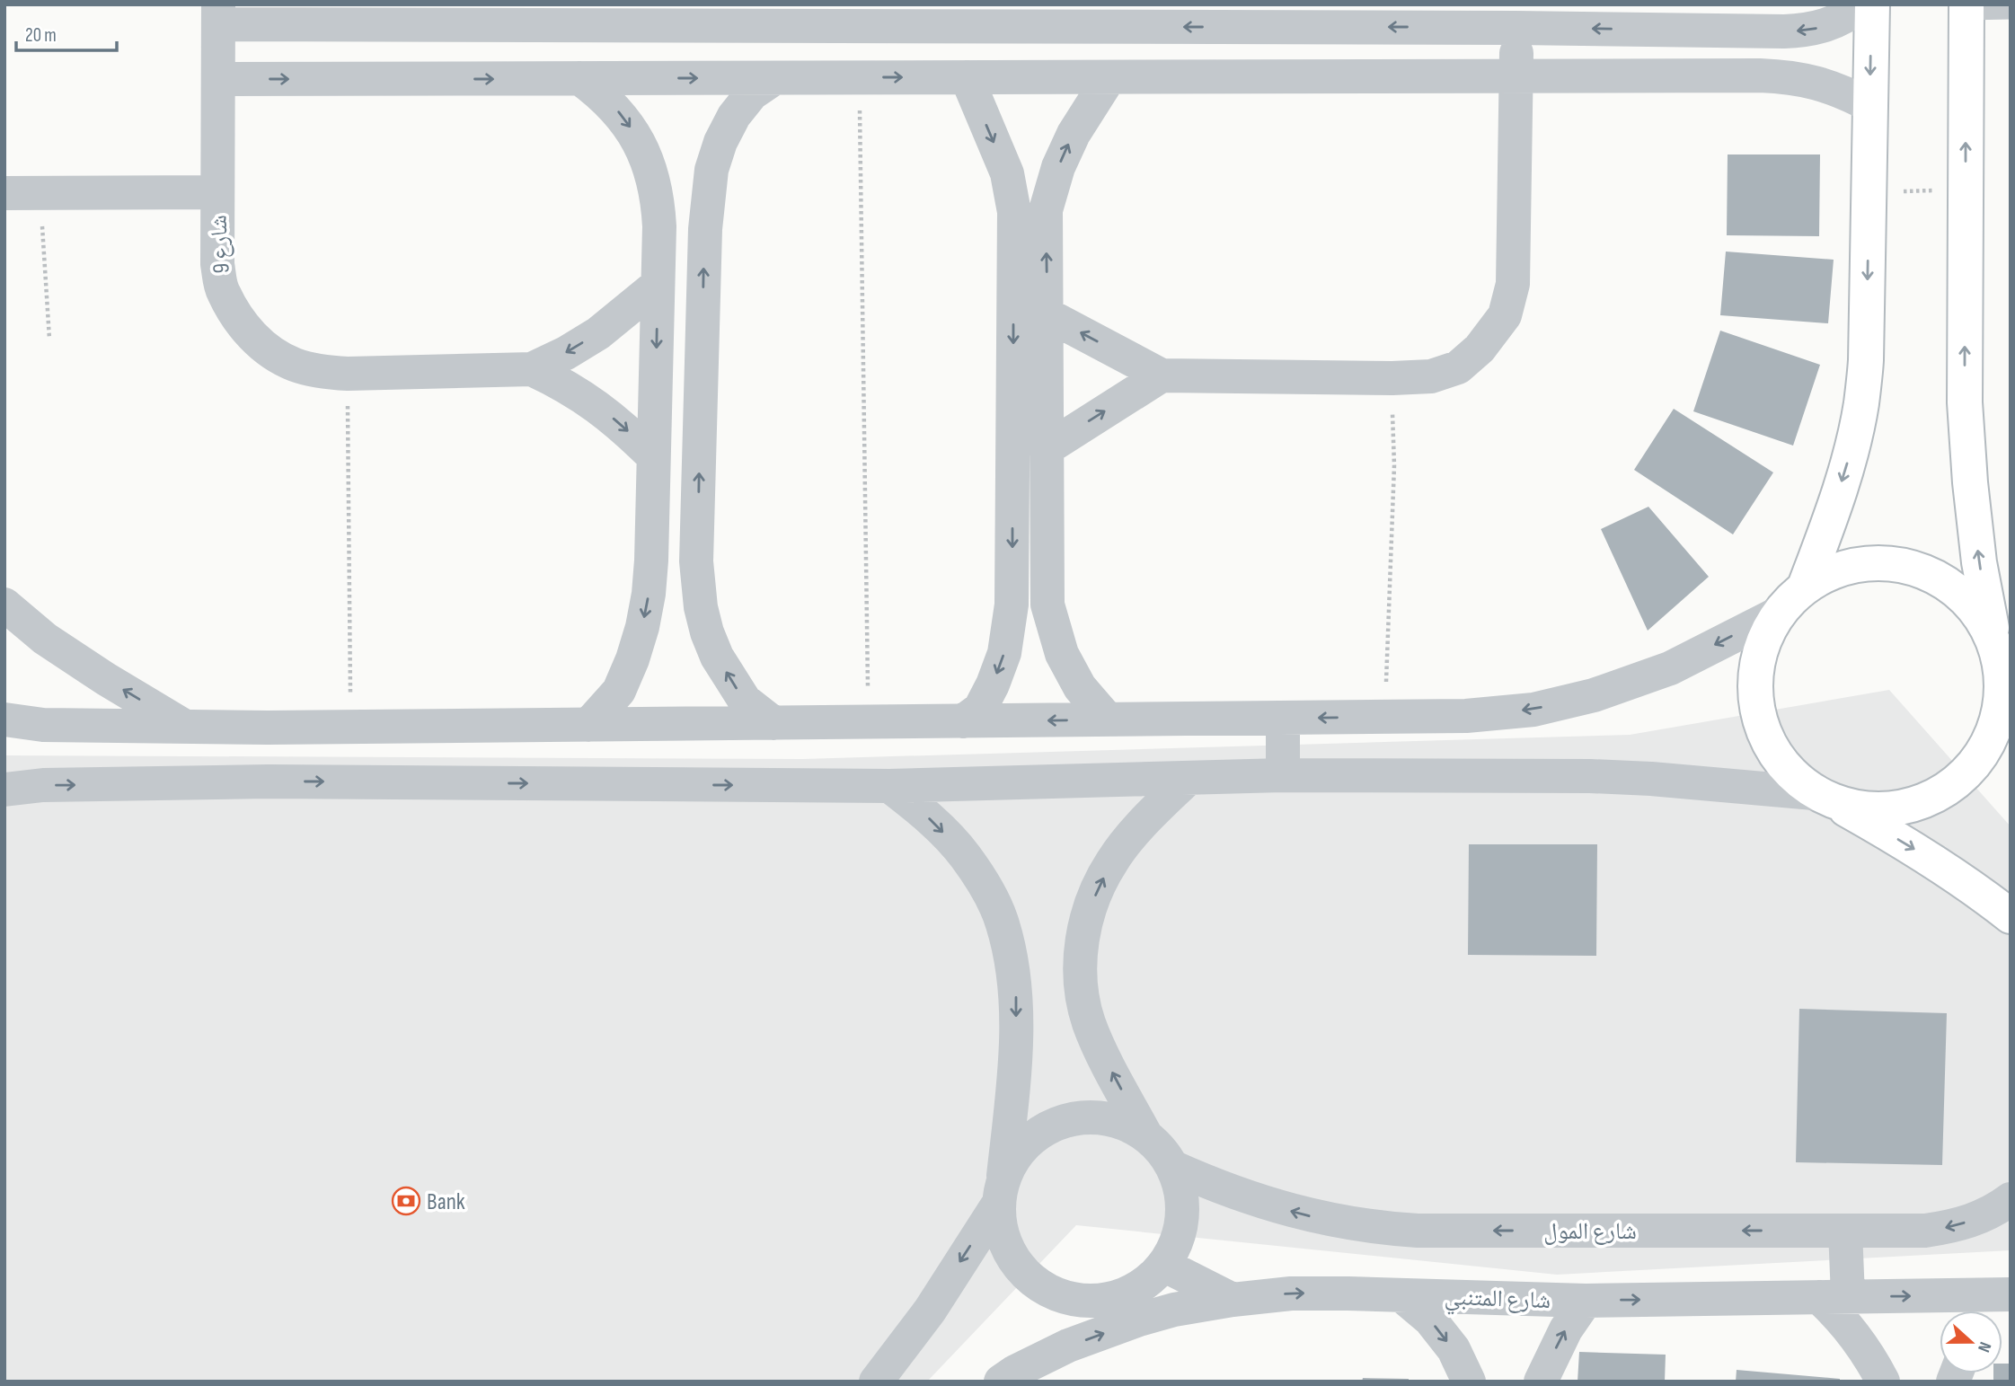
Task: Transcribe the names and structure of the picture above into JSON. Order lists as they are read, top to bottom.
{
  "streets": {
    "street": ["شارع 9", "شارع المول", "شارع المتنبي"]
  },
  "one_way": ["شارع المول", "شارع المتنبي"],
  "places": {
    "bank": ["Bank"]
  },
  "scale_bar": "20 m",
  "north": "right"
}
